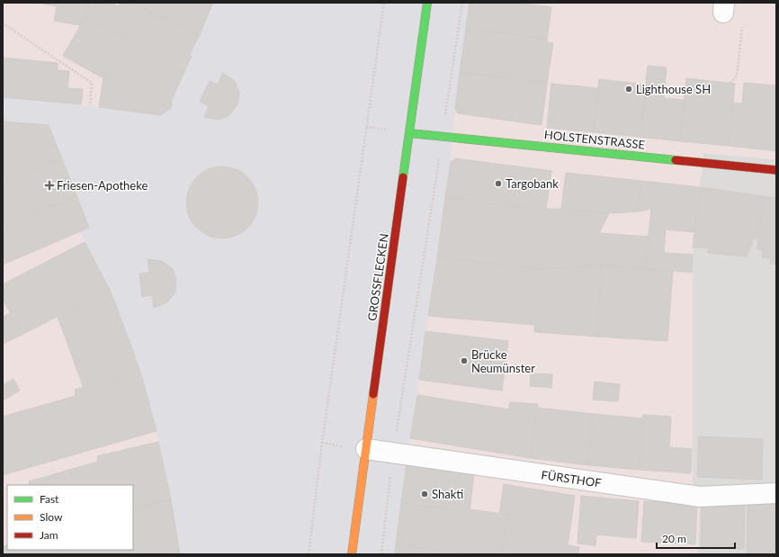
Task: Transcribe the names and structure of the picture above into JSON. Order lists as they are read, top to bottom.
{
  "streets": {
    "street": ["HOLSTENSTRASSE", "GROSSFLECKEN", "FÜRSTHOF"]
  },
  "crossings": [
    ["HOLSTENSTRASSE", "GROSSFLECKEN"],
    ["GROSSFLECKEN", "FÜRSTHOF"]
  ],
  "places": {
    "other": [
      "Lighthouse SH",
      "Targobank",
      "Brücke Neumünster",
      "Shakti"
    ],
    "health": ["Friesen-Apotheke"]
  },
  "legend": ["Fast", "Slow", "Jam"],
  "scale_bar": "20 m"
}
